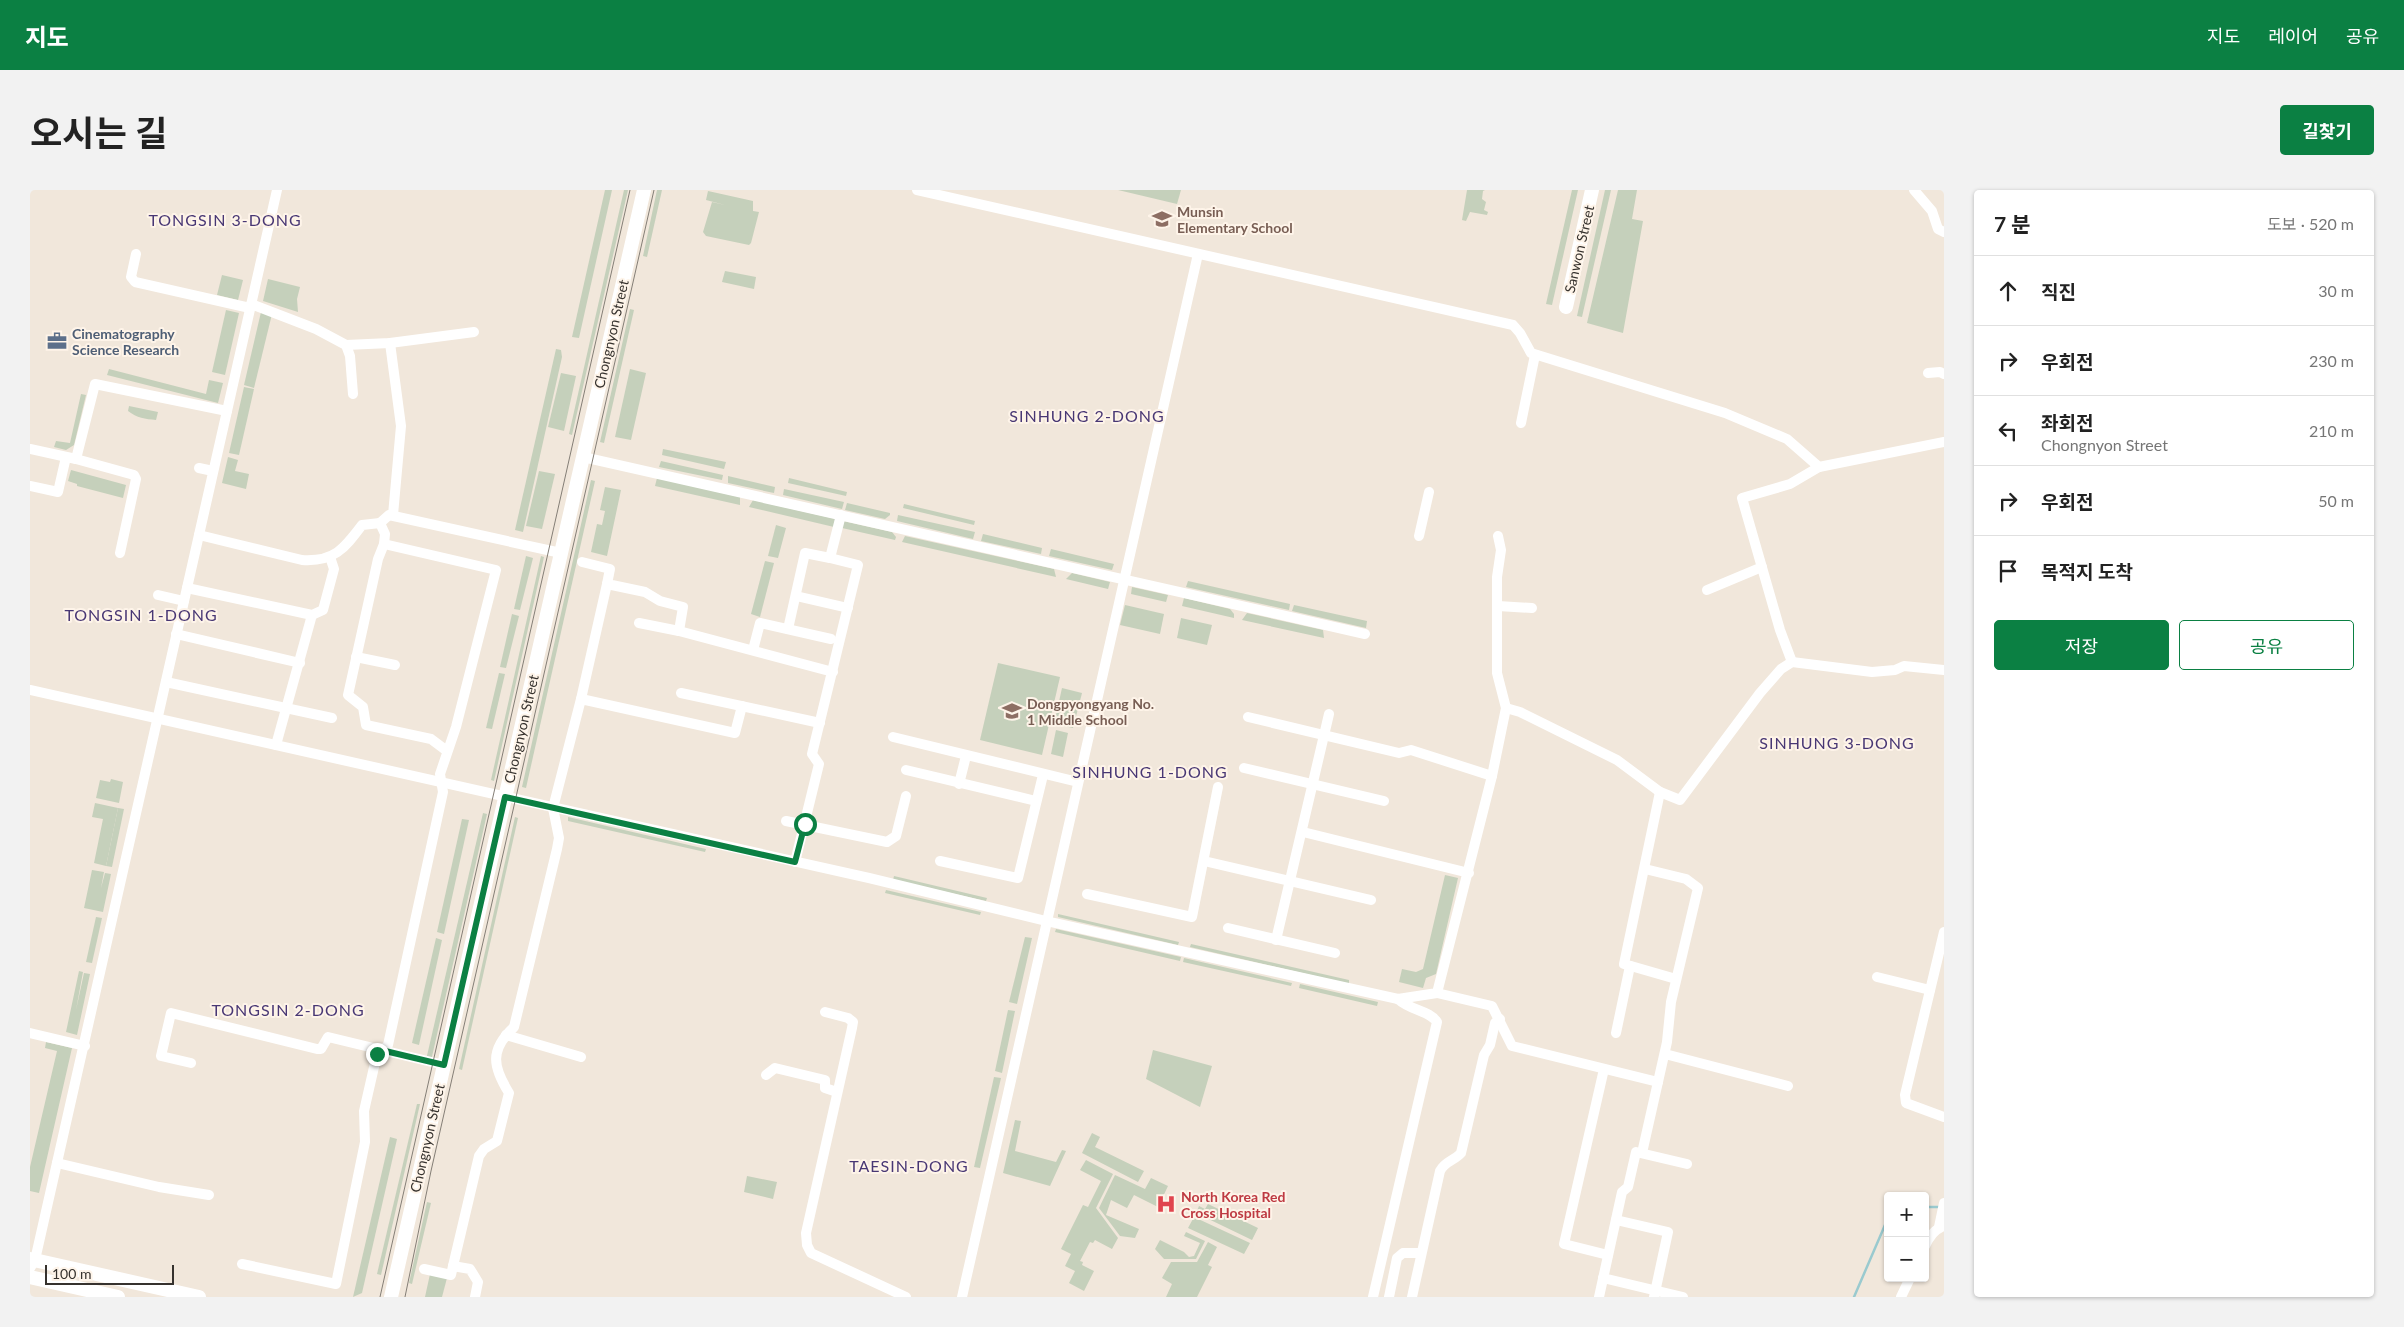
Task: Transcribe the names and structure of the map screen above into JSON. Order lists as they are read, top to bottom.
{
  "streets": {
    "main road": ["Sanwon Street", "Chongnyon Street"]
  },
  "districts": [
    "TONGSIN 3-DONG",
    "SINHUNG 2-DONG",
    "TONGSIN 1-DONG",
    "SINHUNG 3-DONG",
    "SINHUNG 1-DONG",
    "TONGSIN 2-DONG",
    "TAESIN-DONG"
  ],
  "places": {
    "school or university": ["Munsin Elementary School", "Dongpyongyang No. 1 Middle School"],
    "office": ["Cinematography Science Research"],
    "hospital": ["North Korea Red Cross Hospital"]
  },
  "scale_bar": "100 m",
  "page": {
    "header": "지도",
    "nav": ["지도", "레이어", "공유"],
    "title": "오시는 길",
    "buttons": [
      "길찾기",
      ["저장", "공유"]
    ],
    "heading": ["7 분", "도보 · 520 m"],
    "list": [
      ["직진", "30 m"],
      ["우회전", "230 m"],
      ["좌회전", "Chongnyon Street", "210 m"],
      ["우회전", "50 m"],
      "목적지 도착"
    ],
    "map_buttons": ["+", "−"],
    "scale": "100 m"
  }
}
